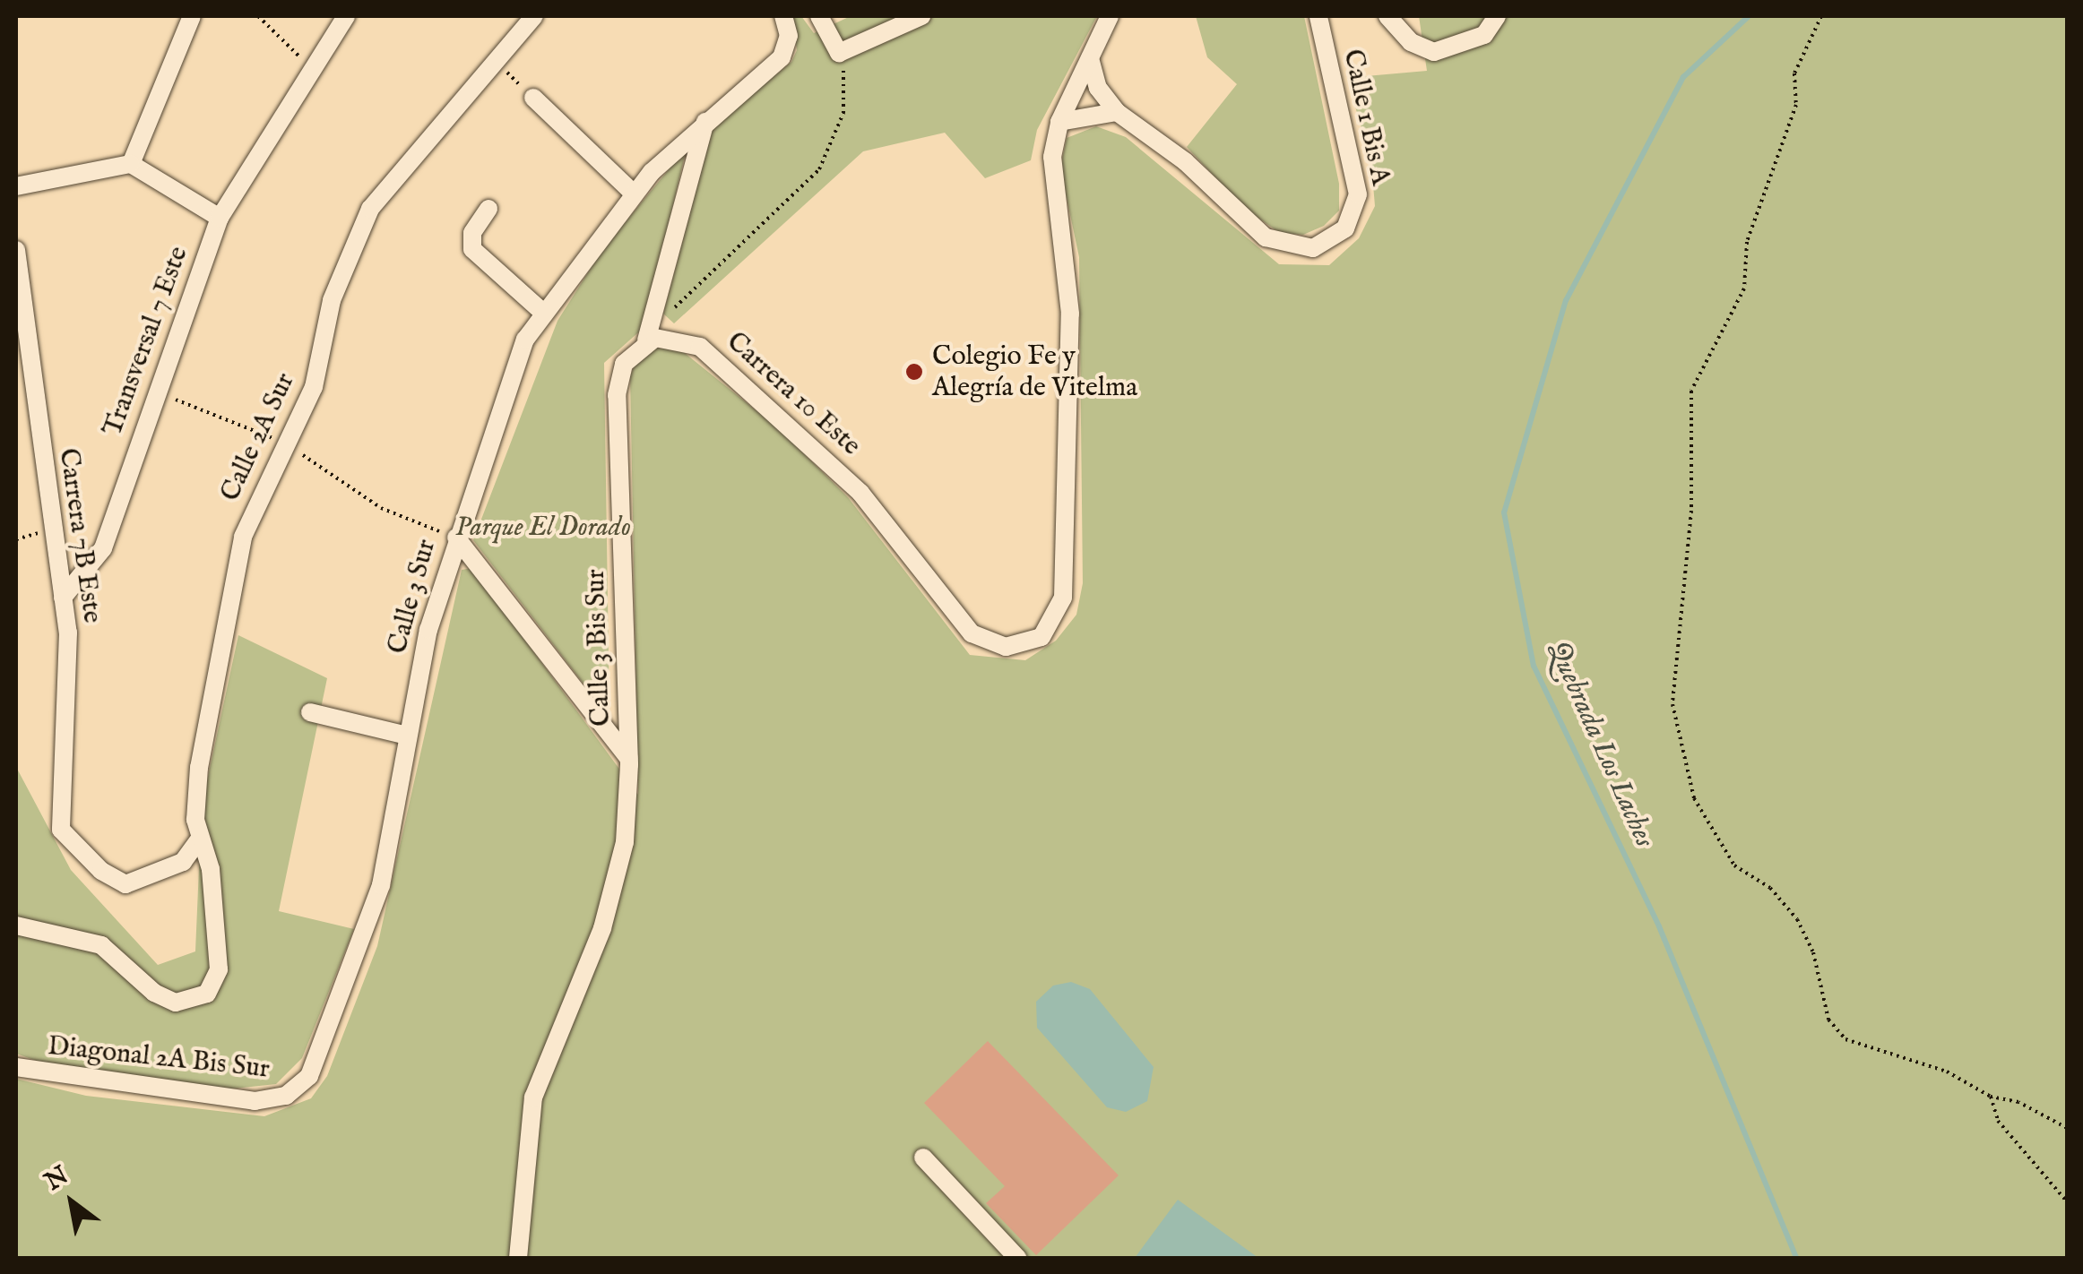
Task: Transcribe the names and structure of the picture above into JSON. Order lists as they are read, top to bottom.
{
  "streets": {
    "street": [
      "Calle 1 Bis A",
      "Transversal 7 Este",
      "Carrera 10 Este",
      "Calle 2A Sur",
      "Carrera 7B Este",
      "Calle 3 Sur",
      "Calle 3 Bis Sur",
      "Diagonal 2A Bis Sur"
    ]
  },
  "crossings": [
    ["Transversal 7 Este", "Carrera 7B Este"],
    ["Carrera 10 Este", "Calle 3 Bis Sur"],
    ["Calle 2A Sur", "Carrera 7B Este"],
    ["Calle 3 Sur", "Diagonal 2A Bis Sur"]
  ],
  "water": ["Quebrada Los Laches"],
  "parks": ["Parque El Dorado"],
  "places": ["Colegio Fe y Alegría de Vitelma"],
  "north": "top left"
}
